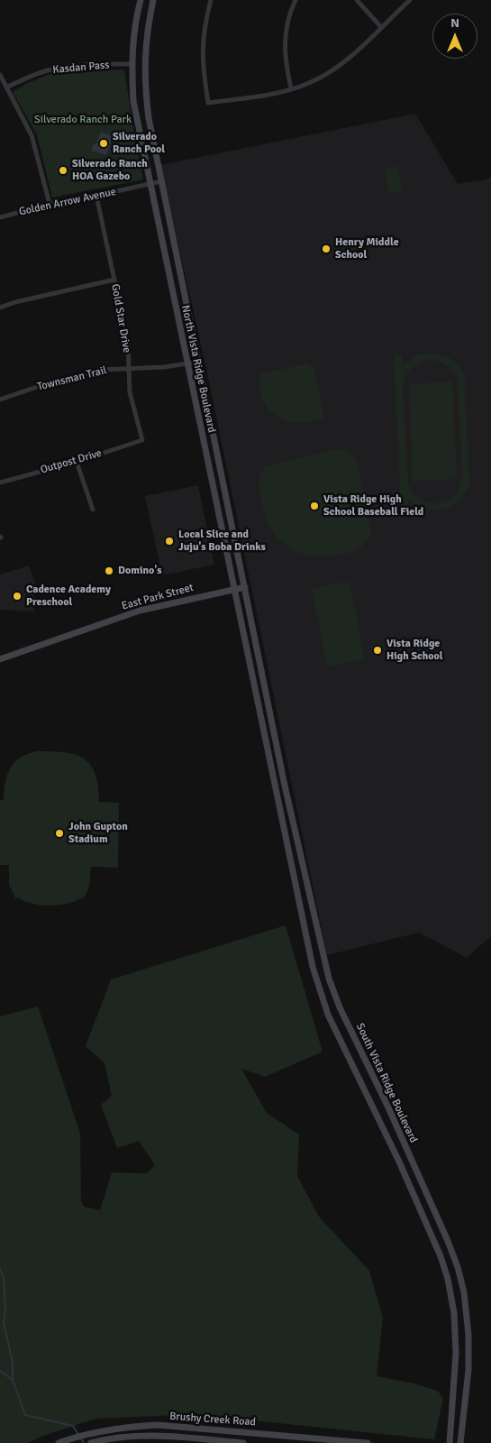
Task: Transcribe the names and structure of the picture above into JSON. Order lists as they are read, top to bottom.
{
  "streets": {
    "street": [
      "Kasdan Pass",
      "Golden Arrow Avenue",
      "Gold Star Drive",
      "North Vista Ridge Boulevard",
      "Townsman Trail",
      "Outpost Drive",
      "East Park Street",
      "South Vista Ridge Boulevard",
      "Brushy Creek Road"
    ]
  },
  "crossings": [
    ["Kasdan Pass", "North Vista Ridge Boulevard"],
    ["Golden Arrow Avenue", "Gold Star Drive"],
    ["Golden Arrow Avenue", "North Vista Ridge Boulevard"],
    ["Gold Star Drive", "Townsman Trail"],
    ["Gold Star Drive", "Outpost Drive"],
    ["North Vista Ridge Boulevard", "Townsman Trail"],
    ["North Vista Ridge Boulevard", "East Park Street"],
    ["North Vista Ridge Boulevard", "South Vista Ridge Boulevard"]
  ],
  "parks": ["Silverado Ranch Park"],
  "places": [
    "Silverado Ranch Pool",
    "Silverado Ranch HOA Gazebo",
    "Henry Middle School",
    "Vista Ridge High School Baseball Field",
    "Local Slice and Juju's Boba Drinks",
    "Domino's",
    "Cadence Academy Preschool",
    "Vista Ridge High School",
    "John Gupton Stadium"
  ],
  "north": "top"
}
